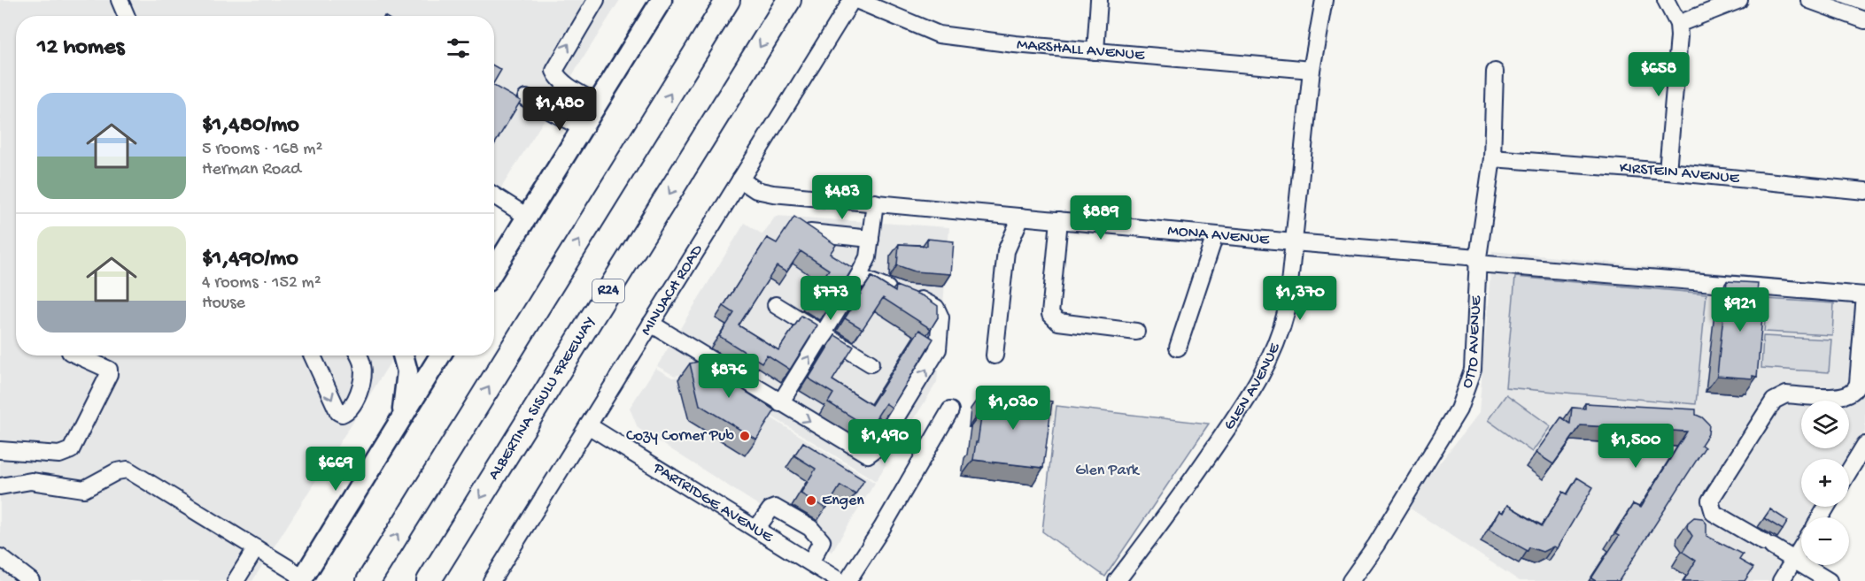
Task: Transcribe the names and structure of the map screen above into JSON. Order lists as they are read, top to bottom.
{
  "streets": {
    "highway": ["R24", "ALBERTINA SISULU FREEWAY"],
    "street": [
      "MARSHALL AVENUE",
      "KIRSTEIN AVENUE",
      "MONA AVENUE",
      "MINUACH ROAD",
      "OTTO AVENUE",
      "GLEN AVENUE",
      "PARTRIDGE AVENUE"
    ]
  },
  "crossings": [
    ["MARSHALL AVENUE", "GLEN AVENUE"],
    ["KIRSTEIN AVENUE", "OTTO AVENUE"],
    ["MONA AVENUE", "MINUACH ROAD"],
    ["MONA AVENUE", "OTTO AVENUE"],
    ["MONA AVENUE", "GLEN AVENUE"],
    ["MINUACH ROAD", "PARTRIDGE AVENUE"]
  ],
  "parks": ["Glen Park"],
  "places": ["Cozy Corner Pub", "Engen"],
  "page": {
    "heading": "12 homes",
    "price": [
      "$658",
      "$1,480",
      "$483",
      "$889",
      "$773",
      "$1,370",
      "$921",
      "$876",
      "$1,030",
      "$1,490",
      "$1,500",
      "$669"
    ],
    "list": [
      {
        "name": "$1,480/mo",
        "note": "5 rooms · 168 m² · Herman Road"
      },
      {
        "name": "$1,490/mo",
        "note": "4 rooms · 152 m² · House"
      }
    ],
    "map_buttons": ["+", "−"]
  }
}
